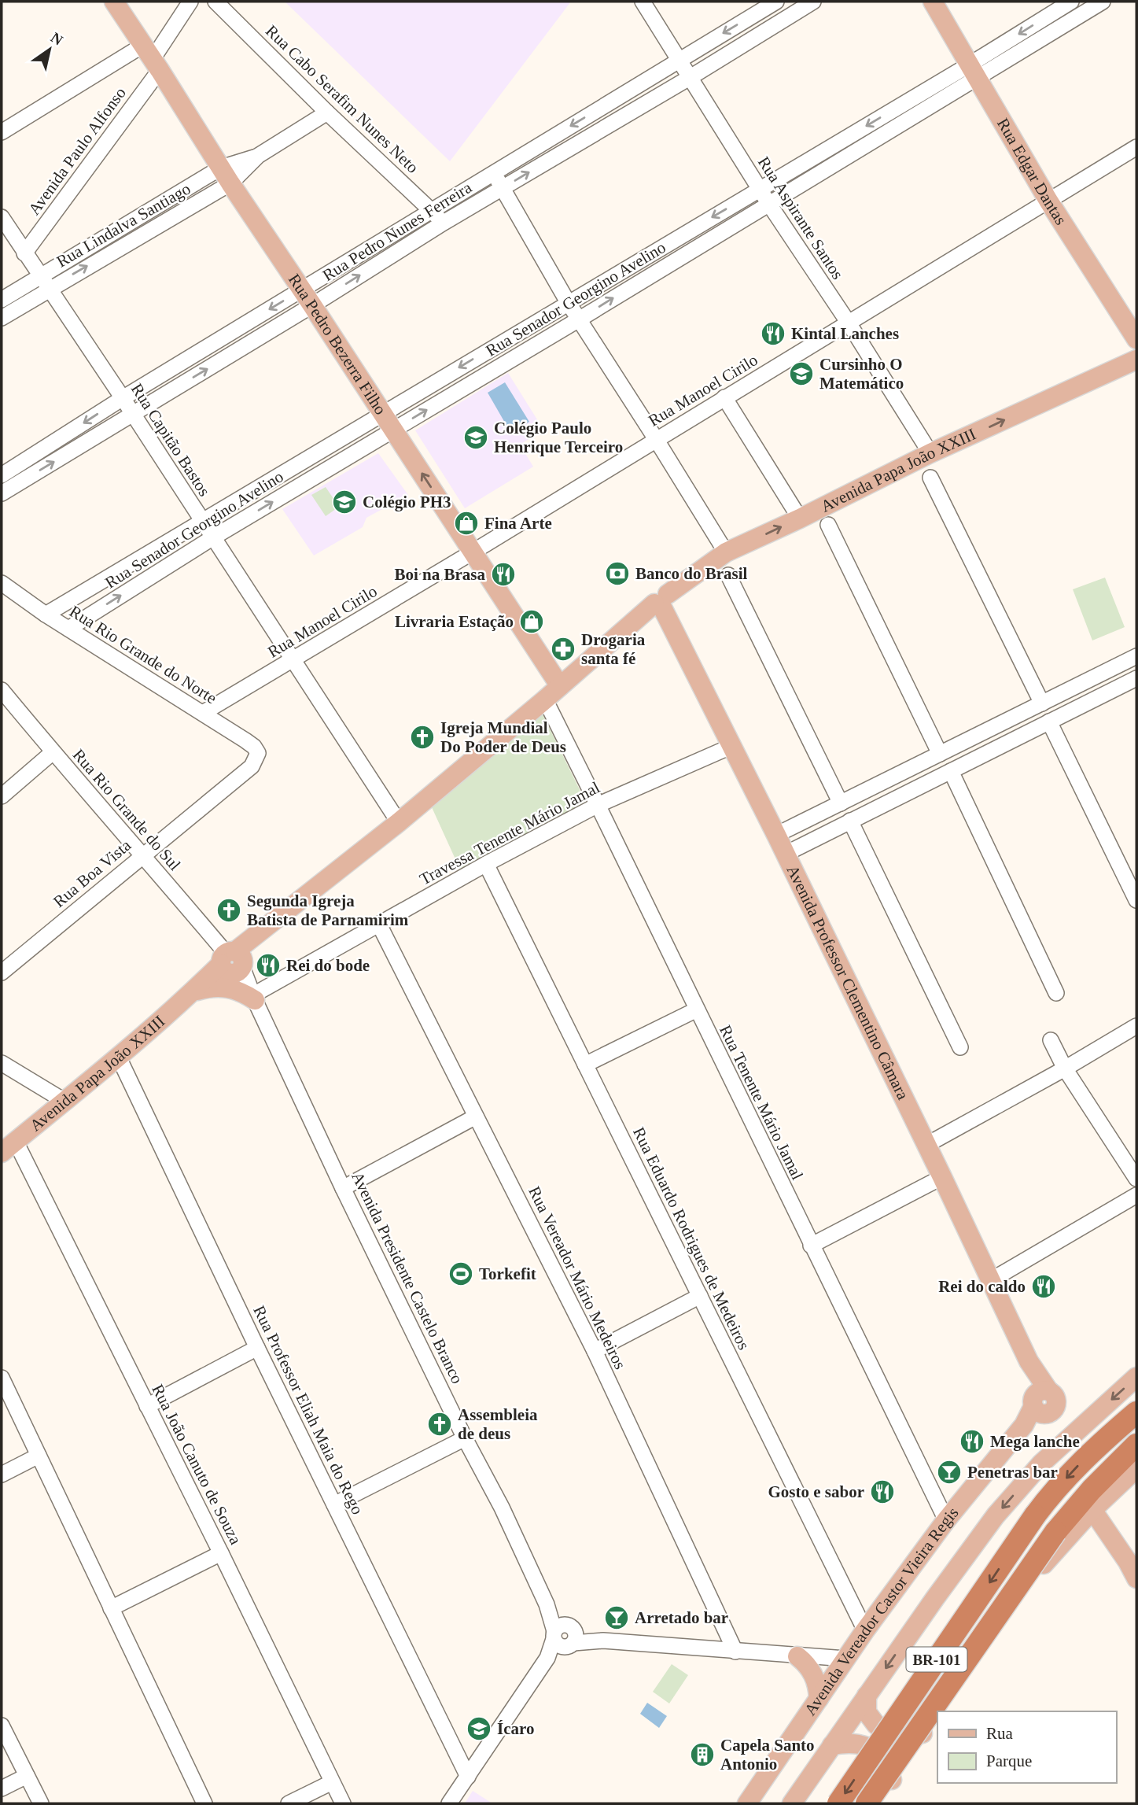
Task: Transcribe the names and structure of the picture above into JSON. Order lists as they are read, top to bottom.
{
  "streets": {
    "highway": ["BR-101"],
    "main road": [
      "Rua Edgar Dantas",
      "Rua Pedro Bezerra Filho",
      "Avenida Papa João XXIII",
      "Avenida Professor Clementino Câmara",
      "Avenida Vereador Castor Vieira Regis"
    ],
    "street": [
      "Rua Cabo Serafim Nunes Neto",
      "Avenida Paulo Alfonso",
      "Rua Aspirante Santos",
      "Rua Lindalva Santiago",
      "Rua Pedro Nunes Ferreira",
      "Rua Senador Georgino Avelino",
      "Rua Manoel Cirilo",
      "Rua Capitão Bastos",
      "Rua Rio Grande do Norte",
      "Rua Rio Grande do Sul",
      "Travessa Tenente Mário Jamal",
      "Rua Boa Vista",
      "Rua Tenente Mário Jamal",
      "Rua Eduardo Rodrigues de Medeiros",
      "Avenida Presidente Castelo Branco",
      "Rua Vereador Mário Medeiros",
      "Rua Professor Eliah Maia do Rego",
      "Rua João Canuto de Souza"
    ]
  },
  "crossings": [
    ["Rua Cabo Serafim Nunes Neto", "Rua Lindalva Santiago"],
    ["Rua Cabo Serafim Nunes Neto", "Rua Pedro Nunes Ferreira"],
    ["Avenida Paulo Alfonso", "Rua Pedro Bezerra Filho"],
    ["Avenida Paulo Alfonso", "Rua Capitão Bastos"],
    ["Rua Edgar Dantas", "Rua Senador Georgino Avelino"],
    ["Rua Edgar Dantas", "Rua Manoel Cirilo"],
    ["Rua Aspirante Santos", "Rua Pedro Nunes Ferreira"],
    ["Rua Aspirante Santos", "Rua Senador Georgino Avelino"],
    ["Rua Aspirante Santos", "Rua Manoel Cirilo"],
    ["Rua Aspirante Santos", "Avenida Papa João XXIII"],
    ["Rua Lindalva Santiago", "Rua Pedro Bezerra Filho"],
    ["Rua Lindalva Santiago", "Rua Capitão Bastos"],
    ["Rua Pedro Nunes Ferreira", "Rua Pedro Bezerra Filho"],
    ["Rua Pedro Nunes Ferreira", "Rua Capitão Bastos"],
    ["Rua Senador Georgino Avelino", "Rua Pedro Bezerra Filho"],
    ["Rua Senador Georgino Avelino", "Rua Capitão Bastos"],
    ["Rua Senador Georgino Avelino", "Rua Rio Grande do Norte"],
    ["Rua Pedro Bezerra Filho", "Rua Manoel Cirilo"],
    ["Rua Pedro Bezerra Filho", "Avenida Papa João XXIII"],
    ["Rua Manoel Cirilo", "Rua Capitão Bastos"],
    ["Rua Manoel Cirilo", "Rua Rio Grande do Norte"],
    ["Rua Capitão Bastos", "Avenida Papa João XXIII"],
    ["Avenida Papa João XXIII", "Rua Rio Grande do Sul"],
    ["Avenida Papa João XXIII", "Avenida Professor Clementino Câmara"],
    ["Avenida Papa João XXIII", "Rua Tenente Mário Jamal"],
    ["Avenida Papa João XXIII", "Avenida Presidente Castelo Branco"],
    ["Avenida Papa João XXIII", "Rua Professor Eliah Maia do Rego"],
    ["Avenida Papa João XXIII", "Rua João Canuto de Souza"],
    ["Rua Rio Grande do Norte", "Rua Boa Vista"],
    ["Rua Rio Grande do Sul", "Rua Boa Vista"],
    ["Rua Rio Grande do Sul", "Avenida Presidente Castelo Branco"],
    ["Travessa Tenente Mário Jamal", "Avenida Professor Clementino Câmara"],
    ["Travessa Tenente Mário Jamal", "Rua Tenente Mário Jamal"],
    ["Travessa Tenente Mário Jamal", "Rua Eduardo Rodrigues de Medeiros"],
    ["Travessa Tenente Mário Jamal", "Avenida Presidente Castelo Branco"],
    ["Travessa Tenente Mário Jamal", "Rua Vereador Mário Medeiros"],
    ["Avenida Professor Clementino Câmara", "Avenida Vereador Castor Vieira Regis"],
    ["Rua Tenente Mário Jamal", "Avenida Vereador Castor Vieira Regis"],
    ["Rua Eduardo Rodrigues de Medeiros", "Avenida Vereador Castor Vieira Regis"]
  ],
  "places": {
    "restaurant": [
      "Kintal Lanches",
      "Boi na Brasa",
      "Rei do bode",
      "Rei do caldo",
      "Mega lanche",
      "Gosto e sabor"
    ],
    "school or university": [
      "Cursinho O Matemático",
      "Colégio Paulo Henrique Terceiro",
      "Colégio PH3",
      "Ícaro"
    ],
    "shop": ["Fina Arte", "Livraria Estação"],
    "bank": ["Banco do Brasil"],
    "pharmacy": ["Drogaria santa fé"],
    "church": ["Igreja Mundial Do Poder de Deus", "Segunda Igreja Batista de Parnamirim", "Assembleia de deus"],
    "sports": ["Torkefit"],
    "bar": ["Penetras bar", "Arretado bar"],
    "building": ["Capela Santo Antonio"]
  },
  "legend": ["Rua", "Parque"],
  "north": "top right"
}
